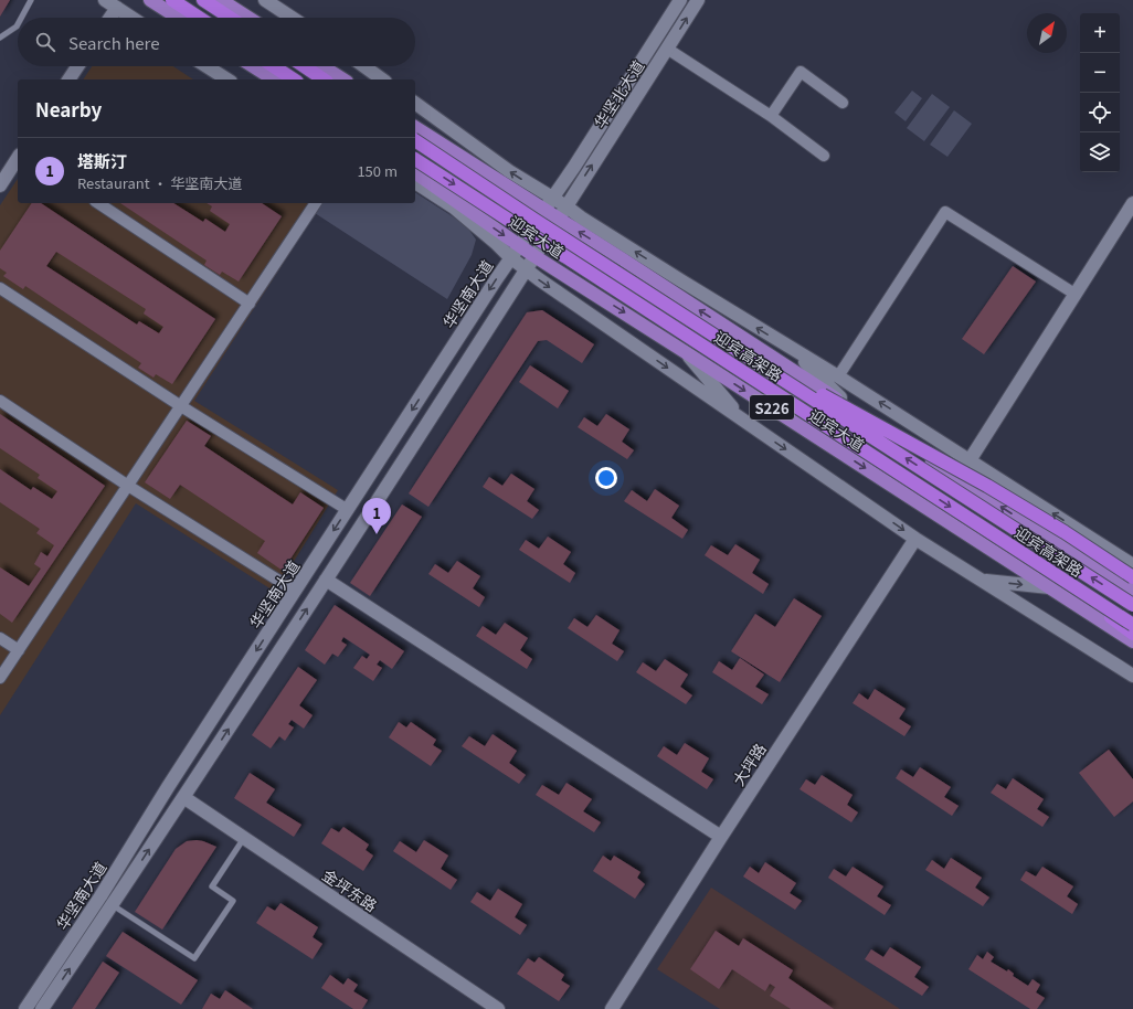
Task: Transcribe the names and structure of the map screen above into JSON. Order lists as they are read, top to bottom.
{
  "streets": {
    "highway": ["迎宾高架路"],
    "main road": ["迎宾大道", "S226"],
    "street": [
      "华坚北大道",
      "华坚南大道",
      "大坪路",
      "金坪东路"
    ]
  },
  "crossings": [
    ["华坚北大道", "华坚南大道"],
    ["迎宾大道", "华坚南大道"],
    ["华坚南大道", "金坪东路"]
  ],
  "north": "top right",
  "page": {
    "map_buttons": ["+", "−"],
    "search": "Search here",
    "heading": "Nearby",
    "list": [
      {
        "mark": "1",
        "name": "塔斯汀",
        "note": "Restaurant · 华坚南大道",
        "value": "150 m"
      }
    ],
    "pins": "1"
  }
}
